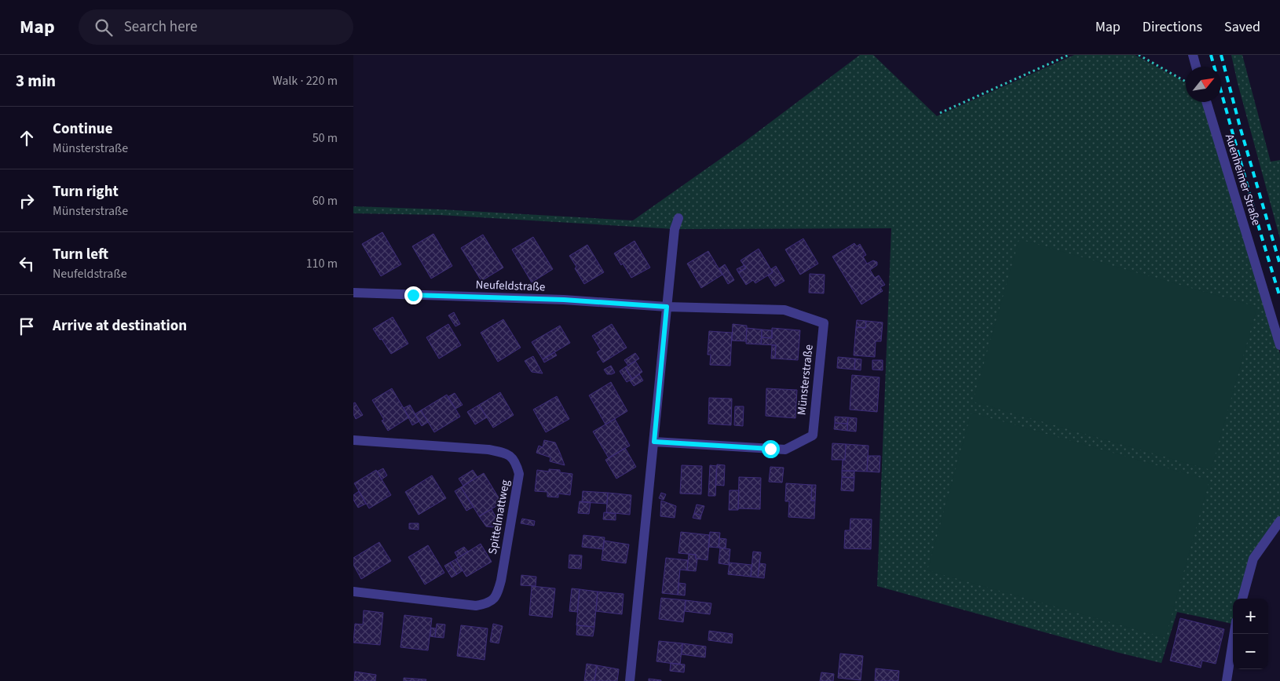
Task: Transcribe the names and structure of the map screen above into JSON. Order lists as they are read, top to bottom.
{
  "streets": {
    "street": [
      "Auenheimer Straße",
      "Neufeldstraße",
      "Münsterstraße",
      "Spittelmattweg"
    ]
  },
  "crossings": [
    ["Neufeldstraße", "Münsterstraße"]
  ],
  "north": "top right",
  "page": {
    "header": "Map",
    "search": "Search here",
    "nav": ["Map", "Directions", "Saved"],
    "heading": ["3 min", "Walk · 220 m"],
    "list": [
      ["Continue", "Münsterstraße", "50 m"],
      ["Turn right", "Münsterstraße", "60 m"],
      ["Turn left", "Neufeldstraße", "110 m"],
      "Arrive at destination"
    ],
    "map_buttons": ["+", "−"]
  }
}
